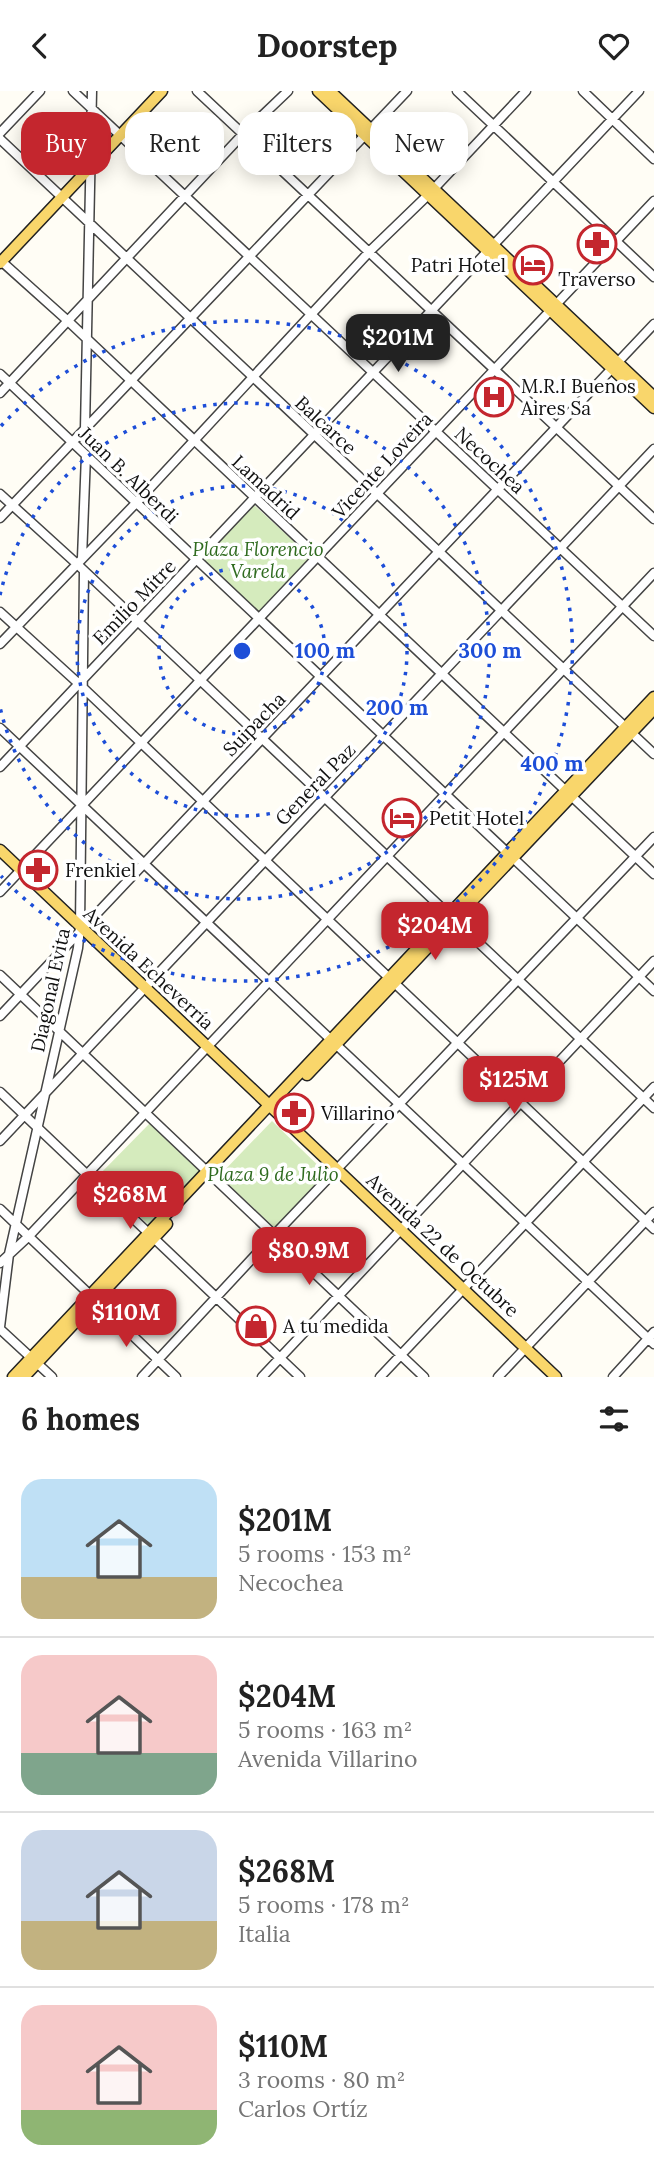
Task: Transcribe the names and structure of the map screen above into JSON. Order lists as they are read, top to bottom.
{
  "streets": {
    "main road": ["Avenida Echeverría", "Avenida 22 de Octubre"],
    "street": [
      "Balcarce",
      "Necochea",
      "Vicente Loveira",
      "Juan B. Alberdi",
      "Lamadrid",
      "Emilio Mitre",
      "Suipacha",
      "General Paz",
      "Diagonal Evita"
    ]
  },
  "crossings": [
    ["Balcarce", "Vicente Loveira"],
    ["Balcarce", "Emilio Mitre"],
    ["Balcarce", "Suipacha"],
    ["Balcarce", "General Paz"],
    ["Necochea", "Vicente Loveira"],
    ["Necochea", "Emilio Mitre"],
    ["Necochea", "Suipacha"],
    ["Necochea", "General Paz"],
    ["Vicente Loveira", "Juan B. Alberdi"],
    ["Vicente Loveira", "Lamadrid"],
    ["Vicente Loveira", "Avenida Echeverría"],
    ["Vicente Loveira", "Diagonal Evita"],
    ["Juan B. Alberdi", "Emilio Mitre"],
    ["Juan B. Alberdi", "Suipacha"],
    ["Juan B. Alberdi", "General Paz"],
    ["Lamadrid", "Emilio Mitre"],
    ["Lamadrid", "Suipacha"],
    ["Lamadrid", "General Paz"],
    ["Emilio Mitre", "Diagonal Evita"],
    ["Suipacha", "Avenida Echeverría"],
    ["Suipacha", "Diagonal Evita"],
    ["General Paz", "Avenida Echeverría"],
    ["General Paz", "Diagonal Evita"],
    ["Avenida Echeverría", "Diagonal Evita"],
    ["Avenida Echeverría", "Avenida 22 de Octubre"]
  ],
  "parks": ["Plaza Florencio Varela", "Plaza 9 de Julio"],
  "places": {
    "pharmacy": ["Traverso", "Frenkiel", "Villarino"],
    "hotel": ["Patri Hotel", "Petit Hotel"],
    "hospital": ["M.R.I Buenos Aires Sa"],
    "shop": ["A tu medida"]
  },
  "page": {
    "header": "Doorstep",
    "chip": [
      "Buy",
      "Rent",
      "Filters",
      "New"
    ],
    "price": [
      "$201M",
      "$204M",
      "$125M",
      "$268M",
      "$80.9M",
      "$110M"
    ],
    "heading": "6 homes",
    "list": [
      {
        "name": "$201M",
        "note": "5 rooms · 153 m² · Necochea"
      },
      {
        "name": "$204M",
        "note": "5 rooms · 163 m² · Avenida Villarino"
      },
      {
        "name": "$268M",
        "note": "5 rooms · 178 m² · Italia"
      },
      {
        "name": "$110M",
        "note": "3 rooms · 80 m² · Carlos Ortíz"
      }
    ]
  },
  "rings": [
    "100 m",
    "300 m",
    "200 m",
    "400 m"
  ]
}
